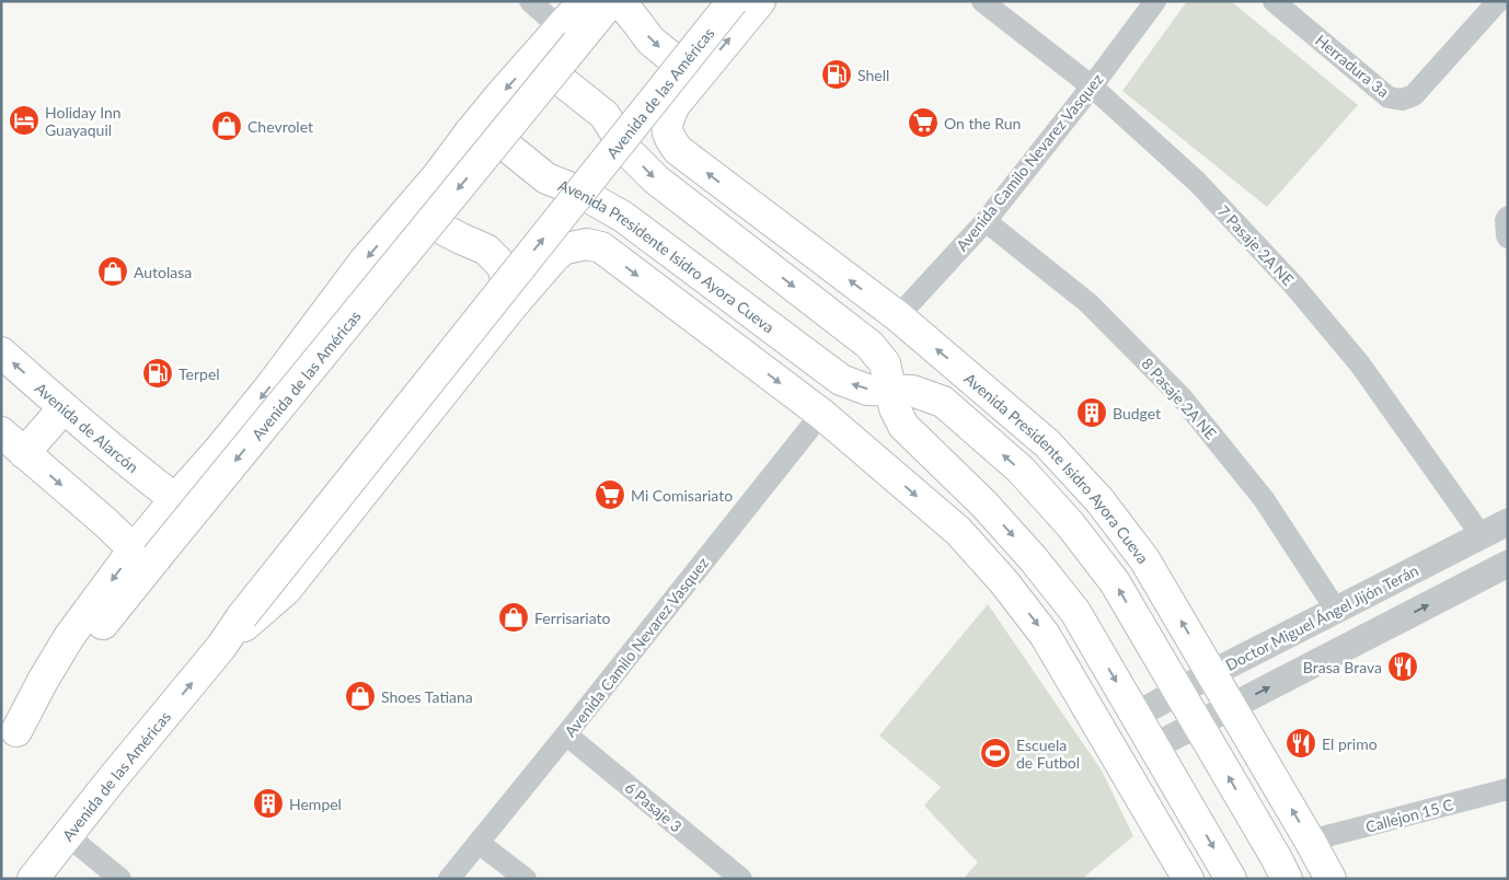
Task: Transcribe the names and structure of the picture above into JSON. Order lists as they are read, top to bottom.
{
  "streets": {
    "main road": ["Avenida de las Américas", "Avenida Presidente Isidro Ayora Cueva", "Avenida de Alarcón"],
    "street": [
      "Herradura 3a",
      "Avenida Camilo Nevarez Vasquez",
      "7 Pasaje 2A NE",
      "8 Pasaje 2A NE",
      "Doctor Miguel Ángel Jijón Terán",
      "6 Pasaje 3",
      "Callejon 15 C"
    ]
  },
  "crossings": [
    ["Avenida de las Américas", "Avenida Presidente Isidro Ayora Cueva"],
    ["Avenida Camilo Nevarez Vasquez", "7 Pasaje 2A NE"],
    ["Avenida Camilo Nevarez Vasquez", "Avenida Presidente Isidro Ayora Cueva"],
    ["Avenida Camilo Nevarez Vasquez", "8 Pasaje 2A NE"],
    ["Avenida Camilo Nevarez Vasquez", "6 Pasaje 3"],
    ["7 Pasaje 2A NE", "Doctor Miguel Ángel Jijón Terán"],
    ["Avenida Presidente Isidro Ayora Cueva", "Doctor Miguel Ángel Jijón Terán"],
    ["Avenida Presidente Isidro Ayora Cueva", "Callejon 15 C"],
    ["8 Pasaje 2A NE", "Doctor Miguel Ángel Jijón Terán"]
  ],
  "places": {
    "fuel station": ["Shell", "Terpel"],
    "hotel": ["Holiday Inn Guayaquil"],
    "supermarket": ["On the Run", "Mi Comisariato"],
    "shop": [
      "Chevrolet",
      "Autolasa",
      "Ferrisariato",
      "Shoes Tatiana"
    ],
    "building": ["Budget", "Hempel"],
    "restaurant": ["Brasa Brava", "El primo"],
    "sports": ["Escuela de Futbol"]
  }
}
